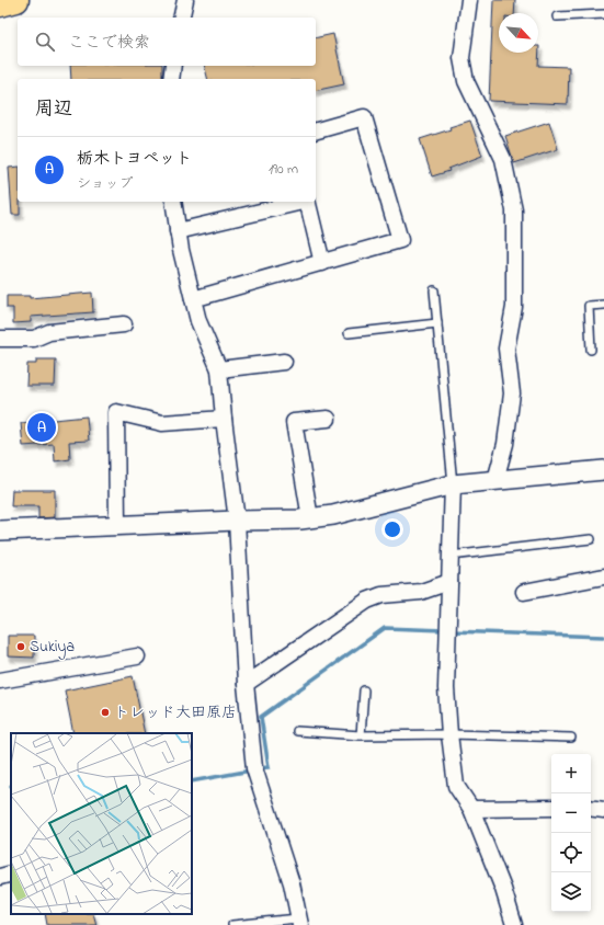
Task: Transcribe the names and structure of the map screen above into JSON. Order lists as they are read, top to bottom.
{
  "places": ["Sukiya", "トレッド大田原店"],
  "north": "bottom right",
  "page": {
    "search": "ここで検索",
    "heading": "周辺",
    "list": [
      {
        "mark": "A",
        "name": "栃木トヨペット",
        "note": "ショップ",
        "value": "190 m"
      }
    ],
    "pins": "A",
    "map_buttons": ["+", "−"]
  }
}
